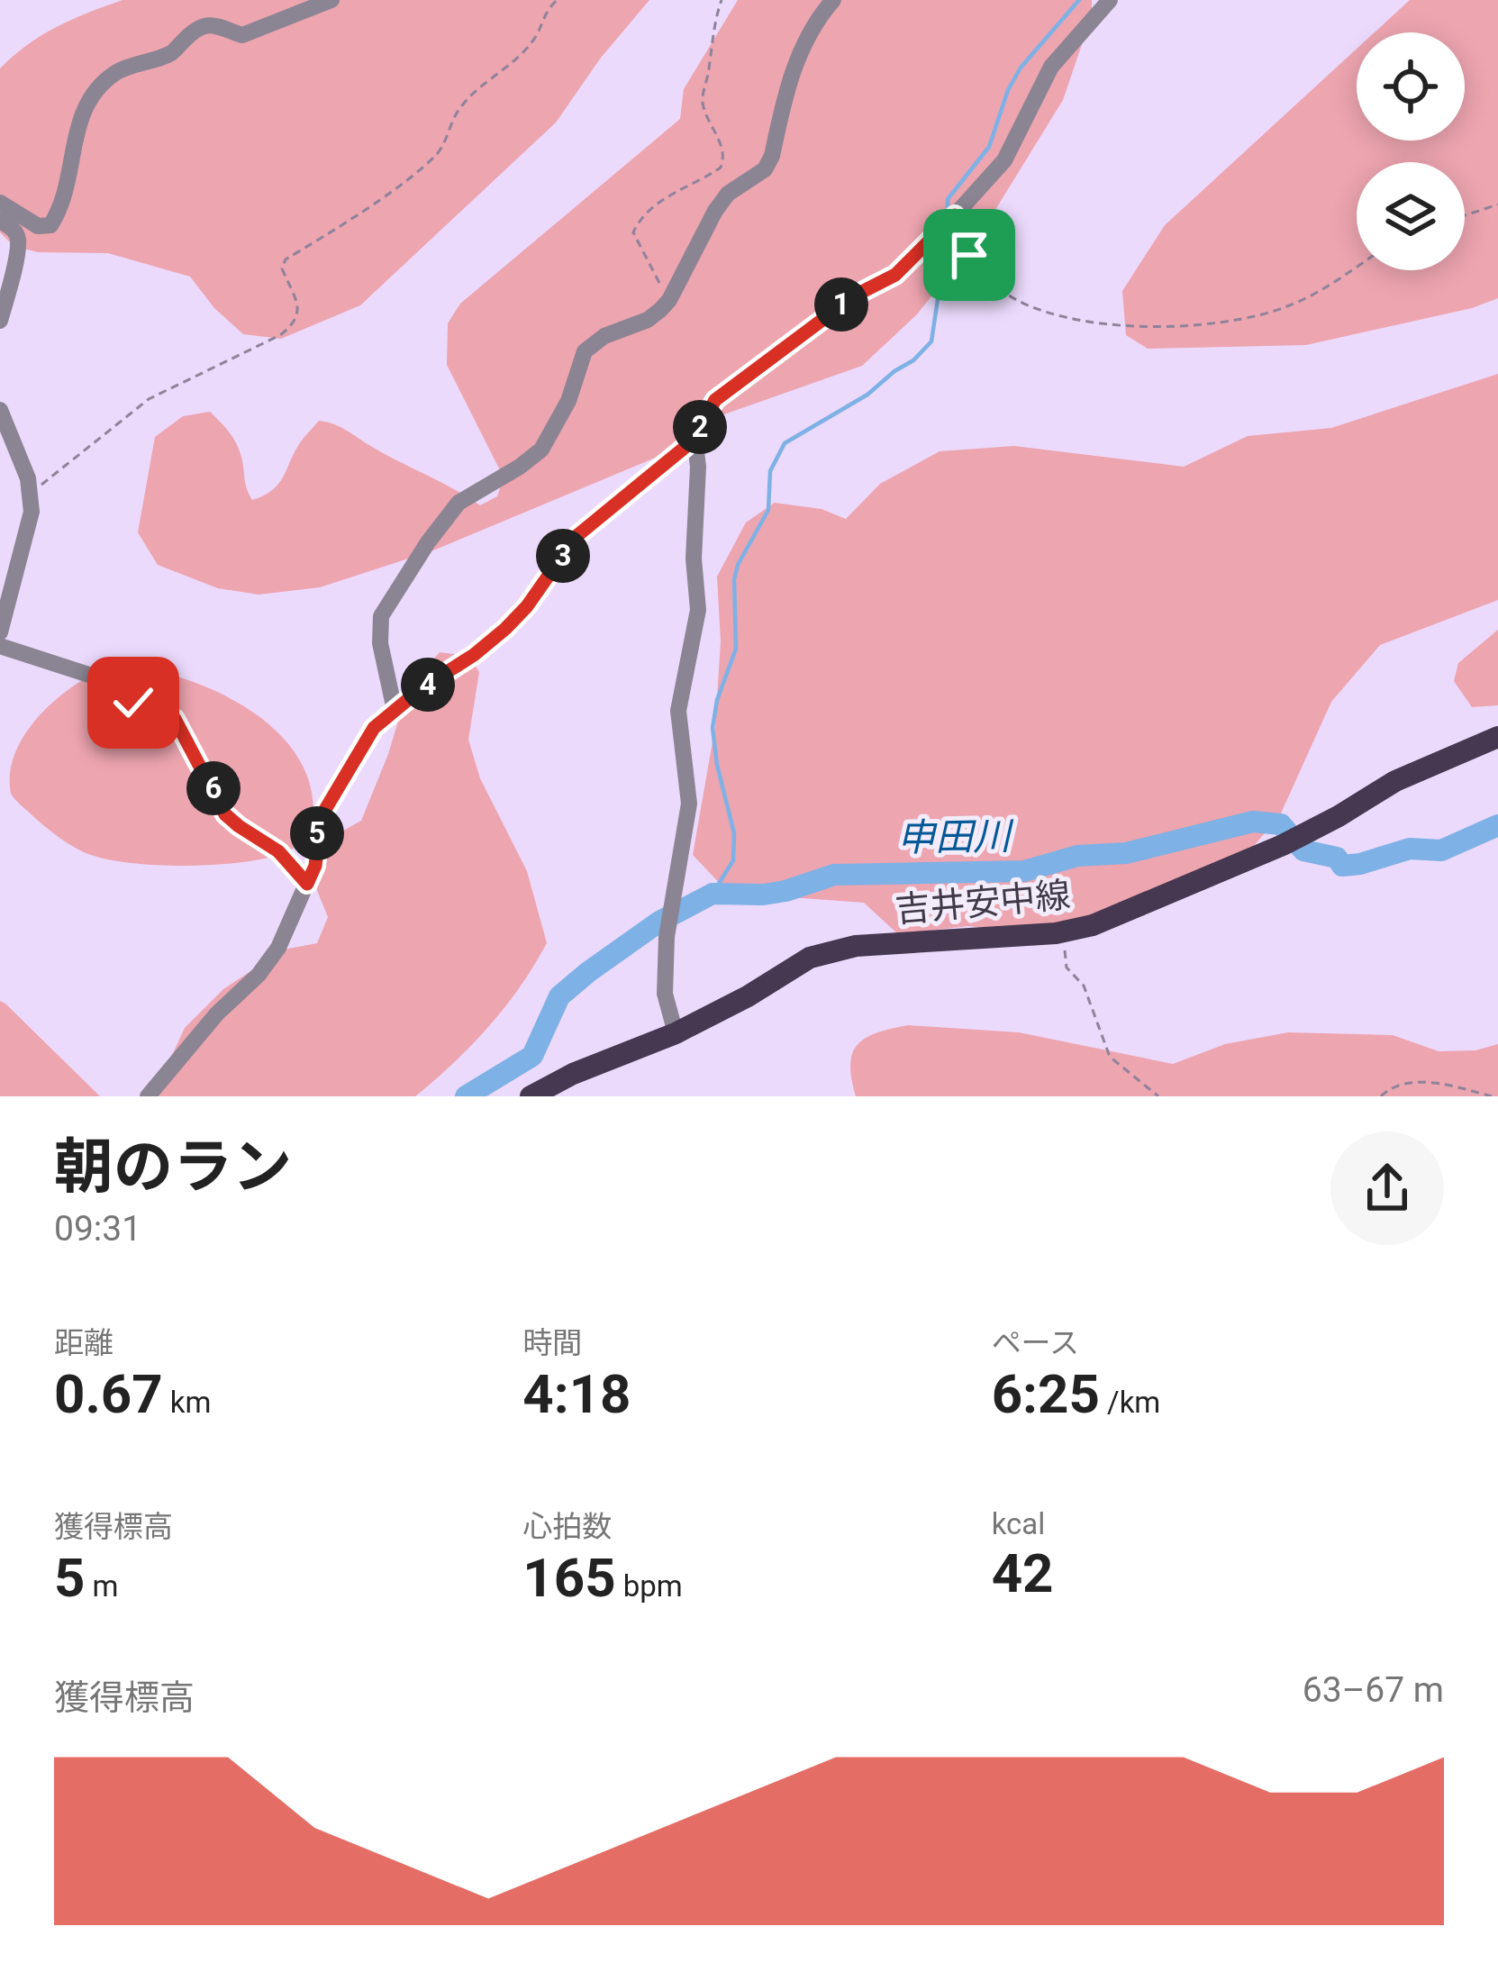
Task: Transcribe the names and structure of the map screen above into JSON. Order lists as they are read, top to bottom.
{
  "streets": {
    "main road": ["吉井安中線"]
  },
  "water": ["申田川"],
  "page": {
    "pins": [
      "1",
      "2",
      "3",
      "4",
      "6",
      "5"
    ],
    "heading": ["朝のラン", "09:31"],
    "stats": [
      ["距離", "0.67 km"],
      ["時間", "4:18"],
      ["ペース", "6:25 /km"],
      ["獲得標高", "5 m"],
      ["心拍数", "165 bpm"],
      ["kcal", "42"]
    ],
    "chart": ["獲得標高", "63–67 m"]
  }
}
